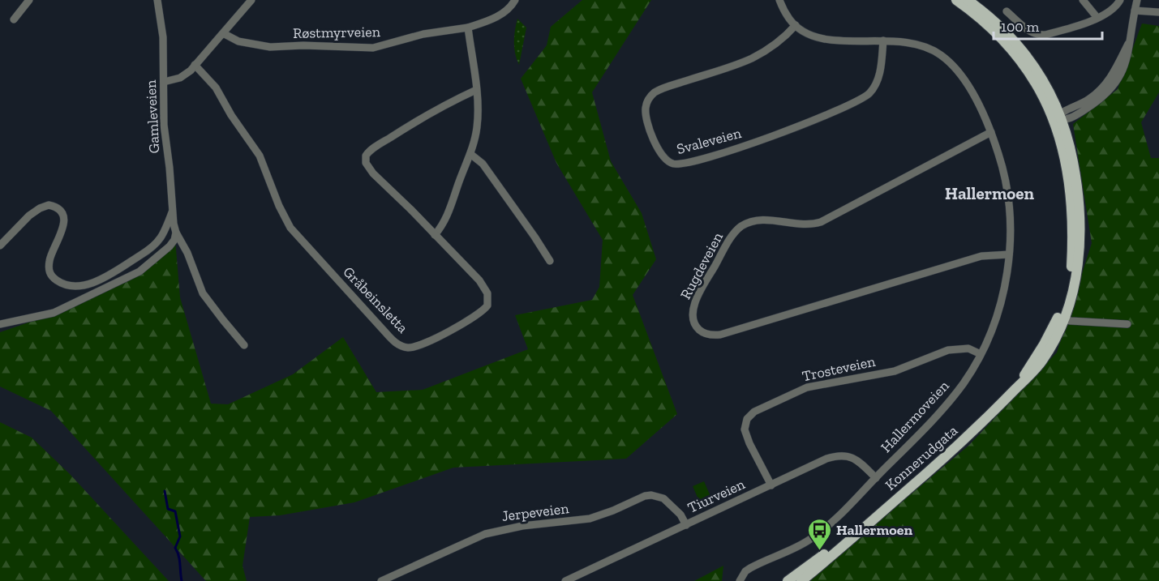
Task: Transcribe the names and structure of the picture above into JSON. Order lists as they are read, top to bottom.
{
  "streets": {
    "main road": ["Konnerudgata"],
    "street": [
      "Røstmyrveien",
      "Gamleveien",
      "Svaleveien",
      "Rugdeveien",
      "Gråbeinsletta",
      "Trosteveien",
      "Hallermoveien",
      "Tiurveien",
      "Jerpeveien"
    ]
  },
  "crossings": [
    ["Svaleveien", "Hallermoveien"],
    ["Rugdeveien", "Hallermoveien"],
    ["Trosteveien", "Hallermoveien"],
    ["Trosteveien", "Tiurveien"],
    ["Hallermoveien", "Tiurveien"],
    ["Tiurveien", "Jerpeveien"]
  ],
  "districts": ["Hallermoen"],
  "places": {
    "bus stop": ["Hallermoen"]
  },
  "scale_bar": "100 m"
}
